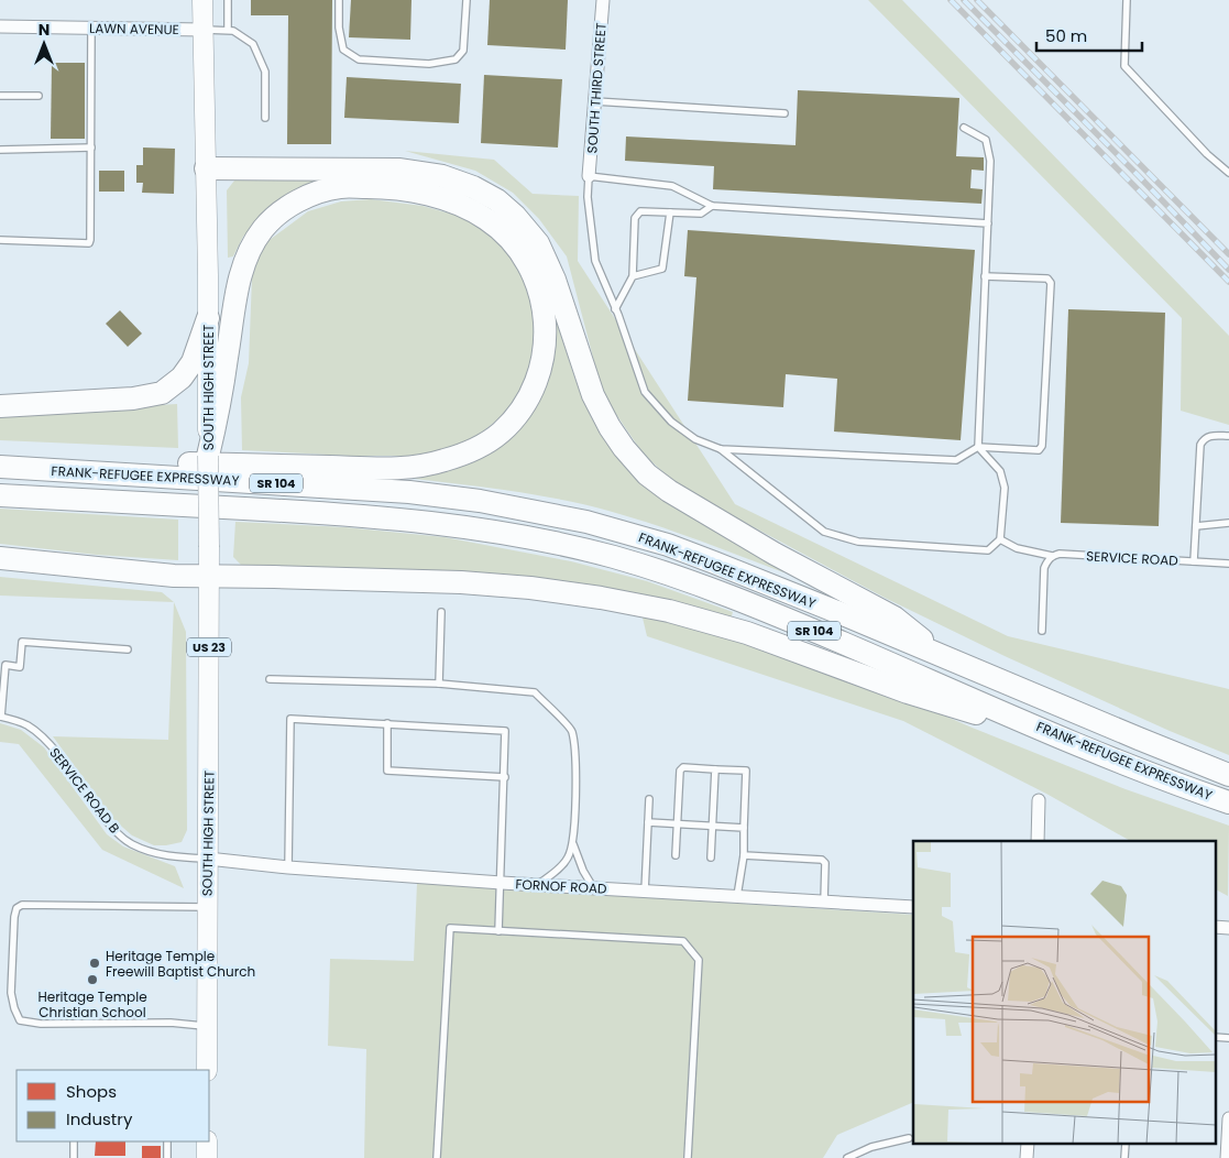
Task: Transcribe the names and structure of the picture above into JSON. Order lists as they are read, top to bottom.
{
  "streets": {
    "highway": ["FRANK-REFUGEE EXPRESSWAY", "SR 104"],
    "main road": ["SOUTH HIGH STREET", "US 23"],
    "street": ["LAWN AVENUE", "SOUTH THIRD STREET", "FORNOF ROAD"],
    "lane": ["SERVICE ROAD", "SERVICE ROAD B"]
  },
  "crossings": [
    ["LAWN AVENUE", "SOUTH HIGH STREET"],
    ["SOUTH HIGH STREET", "SERVICE ROAD B"],
    ["SOUTH HIGH STREET", "FORNOF ROAD"],
    ["SERVICE ROAD B", "FORNOF ROAD"]
  ],
  "places": ["Heritage Temple Freewill Baptist Church", "Heritage Temple Christian School"],
  "legend": ["Shops", "Industry"],
  "scale_bar": "50 m",
  "north": "top"
}
